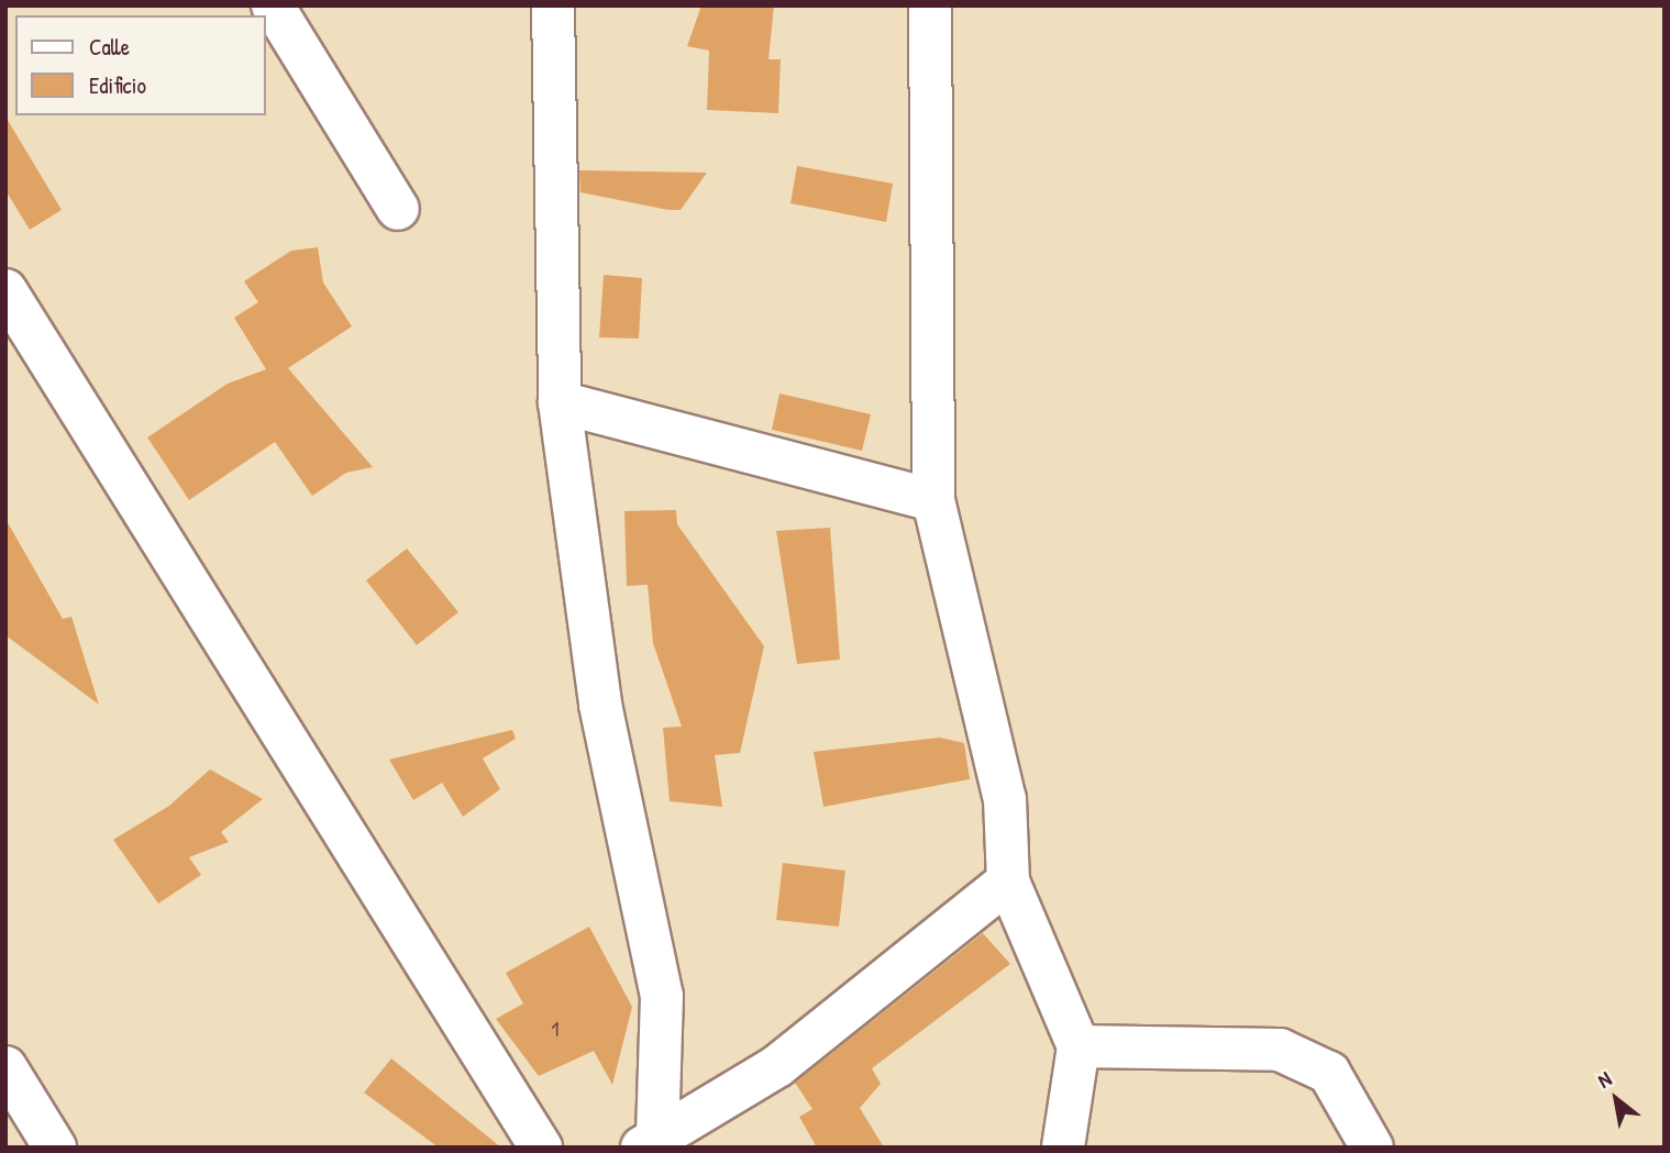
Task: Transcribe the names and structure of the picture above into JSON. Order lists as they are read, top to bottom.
{
  "house_numbers": ["1"],
  "legend": ["Calle", "Edificio"],
  "north": "top left"
}
